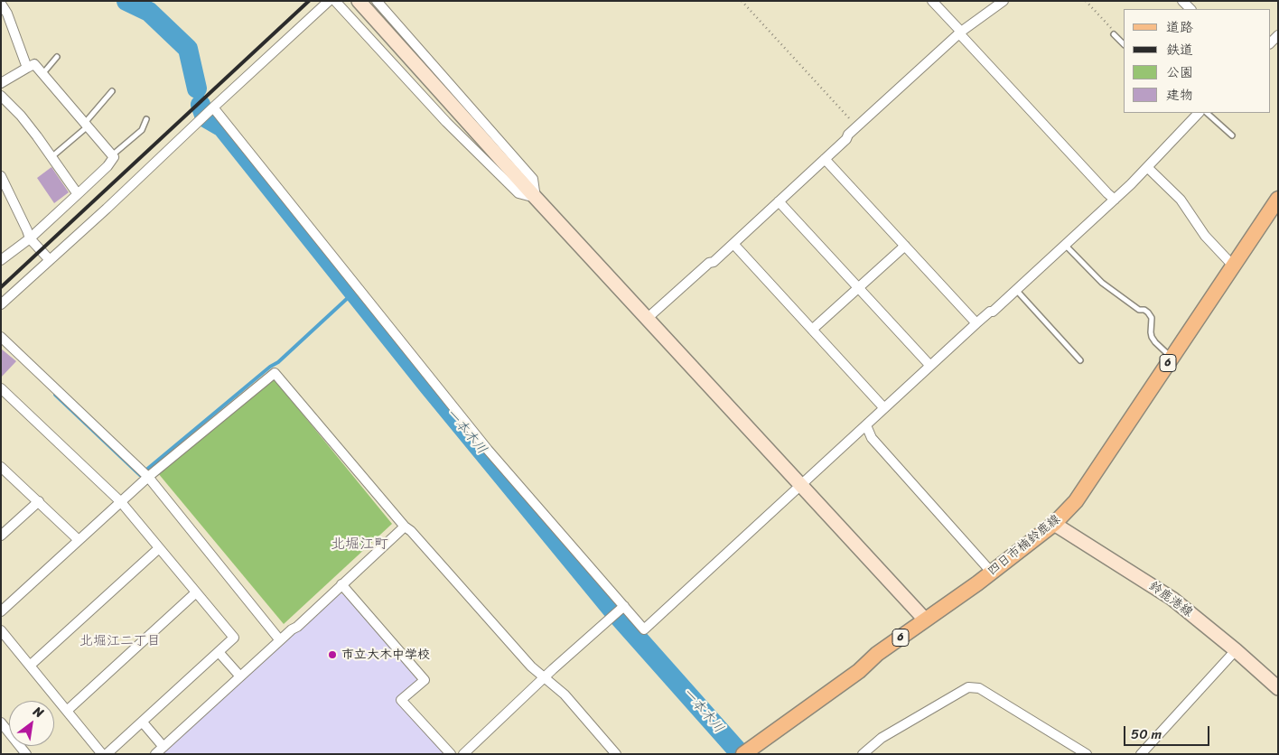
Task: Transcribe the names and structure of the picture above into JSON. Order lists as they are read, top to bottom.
{
  "streets": {
    "main road": ["6", "四日市楠鈴鹿線"],
    "street": ["鈴鹿港線"]
  },
  "crossings": [
    ["四日市楠鈴鹿線", "鈴鹿港線"]
  ],
  "districts": ["北堀江町", "北堀江二丁目"],
  "water": ["一本木川"],
  "places": ["市立大木中学校"],
  "legend": [
    "道路",
    "鉄道",
    "公園",
    "建物"
  ],
  "scale_bar": "50 m",
  "north": "top right"
}
